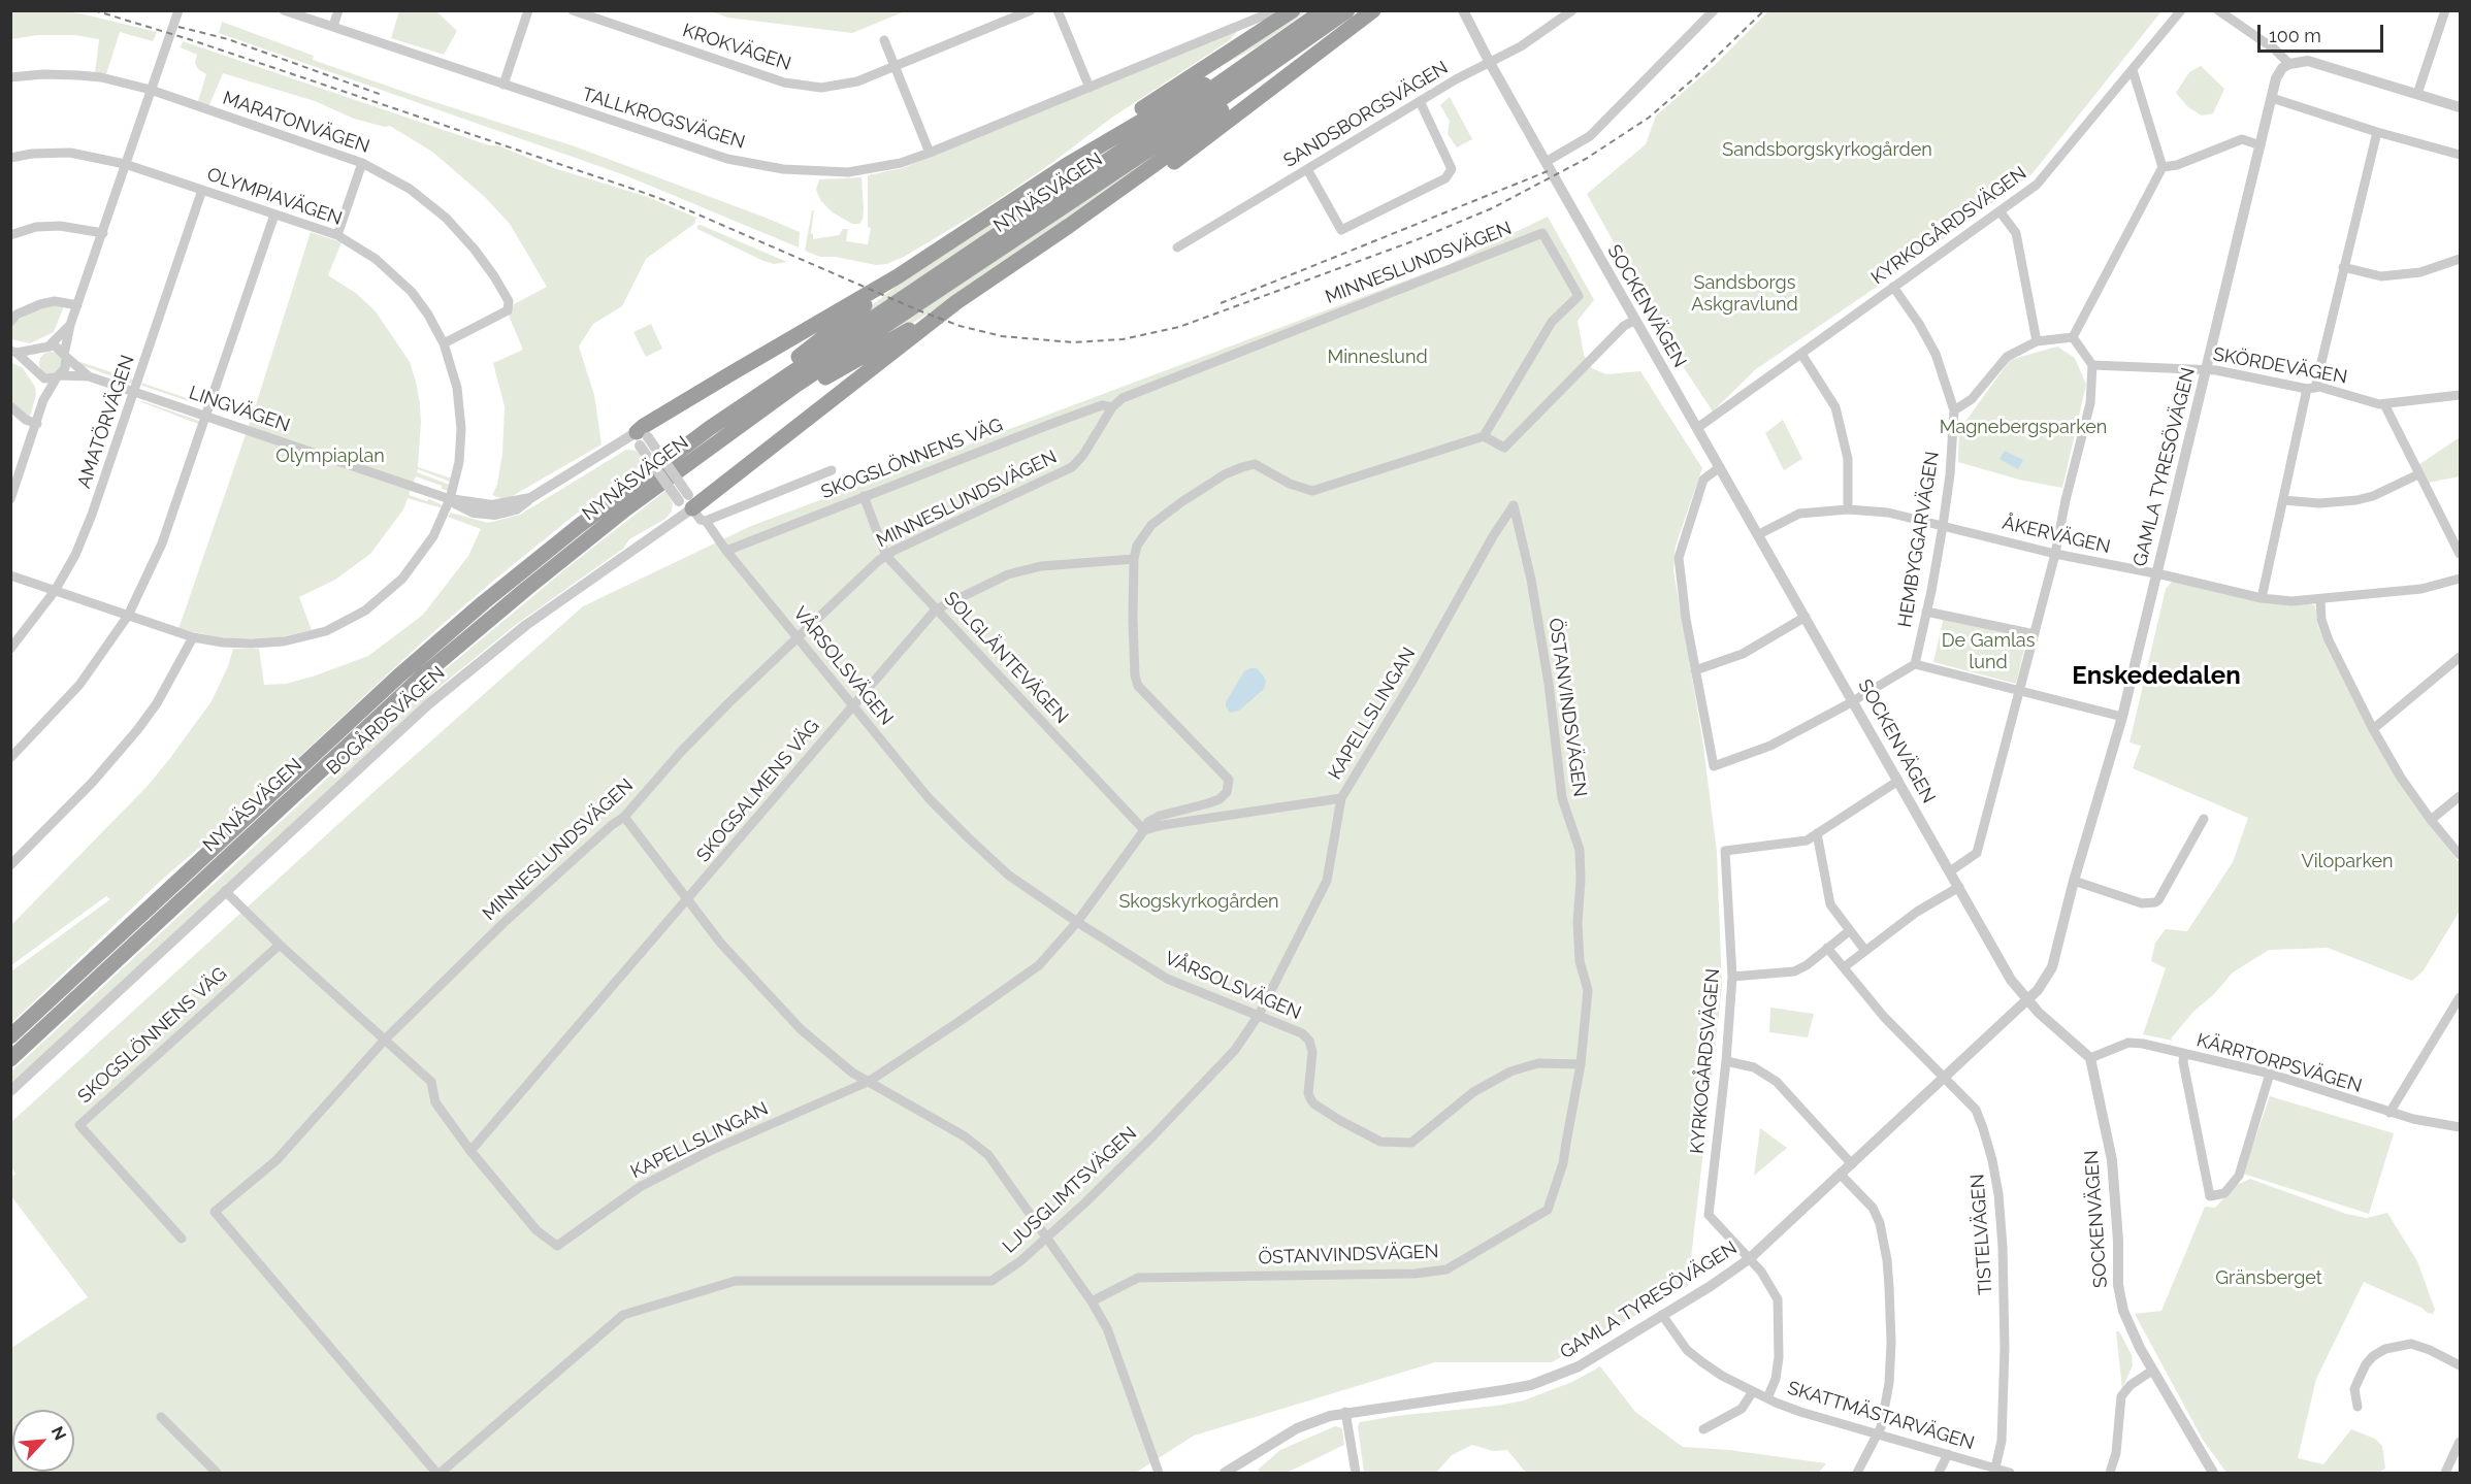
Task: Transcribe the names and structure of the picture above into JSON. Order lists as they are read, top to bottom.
{
  "streets": {
    "highway": ["NYNÄSVÄGEN"],
    "street": [
      "KROKVÄGEN",
      "SANDSBORGSVÄGEN",
      "TALLKROGSVÄGEN",
      "MARATONVÄGEN",
      "OLYMPIAVÄGEN",
      "KYRKOGÅRDSVÄGEN",
      "MINNESLUNDSVÄGEN",
      "SOCKENVÄGEN",
      "SKÖRDEVÄGEN",
      "LINGVÄGEN",
      "AMATÖRVÄGEN",
      "SKOGSLÖNNENS VÄG",
      "GAMLA TYRESÖVÄGEN",
      "ÅKERVÄGEN",
      "HEMBYGGARVÄGEN",
      "SOLGLÄNTEVÄGEN",
      "VÅRSOLSVÄGEN",
      "ÖSTANVINDSVÄGEN",
      "KAPELLSLINGAN",
      "BOGÅRDSVÄGEN",
      "SKOGSALMENS VÄG",
      "KÄRRTORPSVÄGEN",
      "LJUSGLIMTSVÄGEN",
      "TISTELVÄGEN",
      "SKATTMÄSTARVÄGEN"
    ]
  },
  "crossings": [
    ["SANDSBORGSVÄGEN", "SOCKENVÄGEN"],
    ["MARATONVÄGEN", "OLYMPIAVÄGEN"],
    ["OLYMPIAVÄGEN", "LINGVÄGEN"],
    ["OLYMPIAVÄGEN", "AMATÖRVÄGEN"],
    ["KYRKOGÅRDSVÄGEN", "SOCKENVÄGEN"],
    ["KYRKOGÅRDSVÄGEN", "GAMLA TYRESÖVÄGEN"],
    ["KYRKOGÅRDSVÄGEN", "HEMBYGGARVÄGEN"],
    ["KYRKOGÅRDSVÄGEN", "SKATTMÄSTARVÄGEN"],
    ["MINNESLUNDSVÄGEN", "SKOGSLÖNNENS VÄG"],
    ["MINNESLUNDSVÄGEN", "SOLGLÄNTEVÄGEN"],
    ["MINNESLUNDSVÄGEN", "VÅRSOLSVÄGEN"],
    ["MINNESLUNDSVÄGEN", "KAPELLSLINGAN"],
    ["MINNESLUNDSVÄGEN", "LJUSGLIMTSVÄGEN"],
    ["SOCKENVÄGEN", "GAMLA TYRESÖVÄGEN"],
    ["SOCKENVÄGEN", "ÅKERVÄGEN"],
    ["SOCKENVÄGEN", "KÄRRTORPSVÄGEN"],
    ["SKÖRDEVÄGEN", "GAMLA TYRESÖVÄGEN"],
    ["LINGVÄGEN", "AMATÖRVÄGEN"],
    ["SKOGSLÖNNENS VÄG", "SOLGLÄNTEVÄGEN"],
    ["SKOGSLÖNNENS VÄG", "VÅRSOLSVÄGEN"],
    ["SKOGSLÖNNENS VÄG", "KAPELLSLINGAN"],
    ["GAMLA TYRESÖVÄGEN", "ÅKERVÄGEN"],
    ["GAMLA TYRESÖVÄGEN", "TISTELVÄGEN"],
    ["GAMLA TYRESÖVÄGEN", "SKATTMÄSTARVÄGEN"],
    ["ÅKERVÄGEN", "HEMBYGGARVÄGEN"],
    ["SOLGLÄNTEVÄGEN", "KAPELLSLINGAN"],
    ["SOLGLÄNTEVÄGEN", "SKOGSALMENS VÄG"],
    ["VÅRSOLSVÄGEN", "ÖSTANVINDSVÄGEN"],
    ["VÅRSOLSVÄGEN", "KAPELLSLINGAN"],
    ["VÅRSOLSVÄGEN", "SKOGSALMENS VÄG"],
    ["VÅRSOLSVÄGEN", "LJUSGLIMTSVÄGEN"],
    ["ÖSTANVINDSVÄGEN", "KAPELLSLINGAN"],
    ["KAPELLSLINGAN", "BOGÅRDSVÄGEN"],
    ["KAPELLSLINGAN", "SKOGSALMENS VÄG"],
    ["KAPELLSLINGAN", "LJUSGLIMTSVÄGEN"],
    ["TISTELVÄGEN", "SKATTMÄSTARVÄGEN"]
  ],
  "districts": ["Enskededalen"],
  "parks": [
    "Sandsborgskyrkogården",
    "Sandsborgs Askgravlund",
    "Minneslund",
    "Magnebergsparken",
    "Olympiaplan",
    "De Gamlas lund",
    "Viloparken",
    "Skogskyrkogården",
    "Gränsberget"
  ],
  "scale_bar": "100 m",
  "north": "top right"
}
